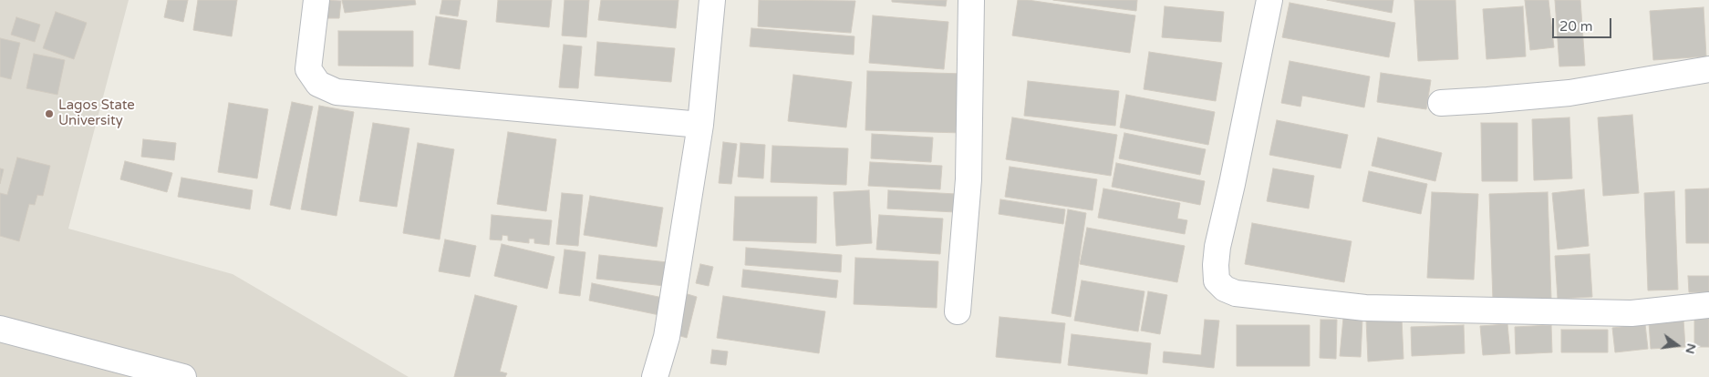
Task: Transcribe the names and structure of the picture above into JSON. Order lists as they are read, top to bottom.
{
  "places": ["Lagos State University"],
  "scale_bar": "20 m",
  "north": "right"
}
